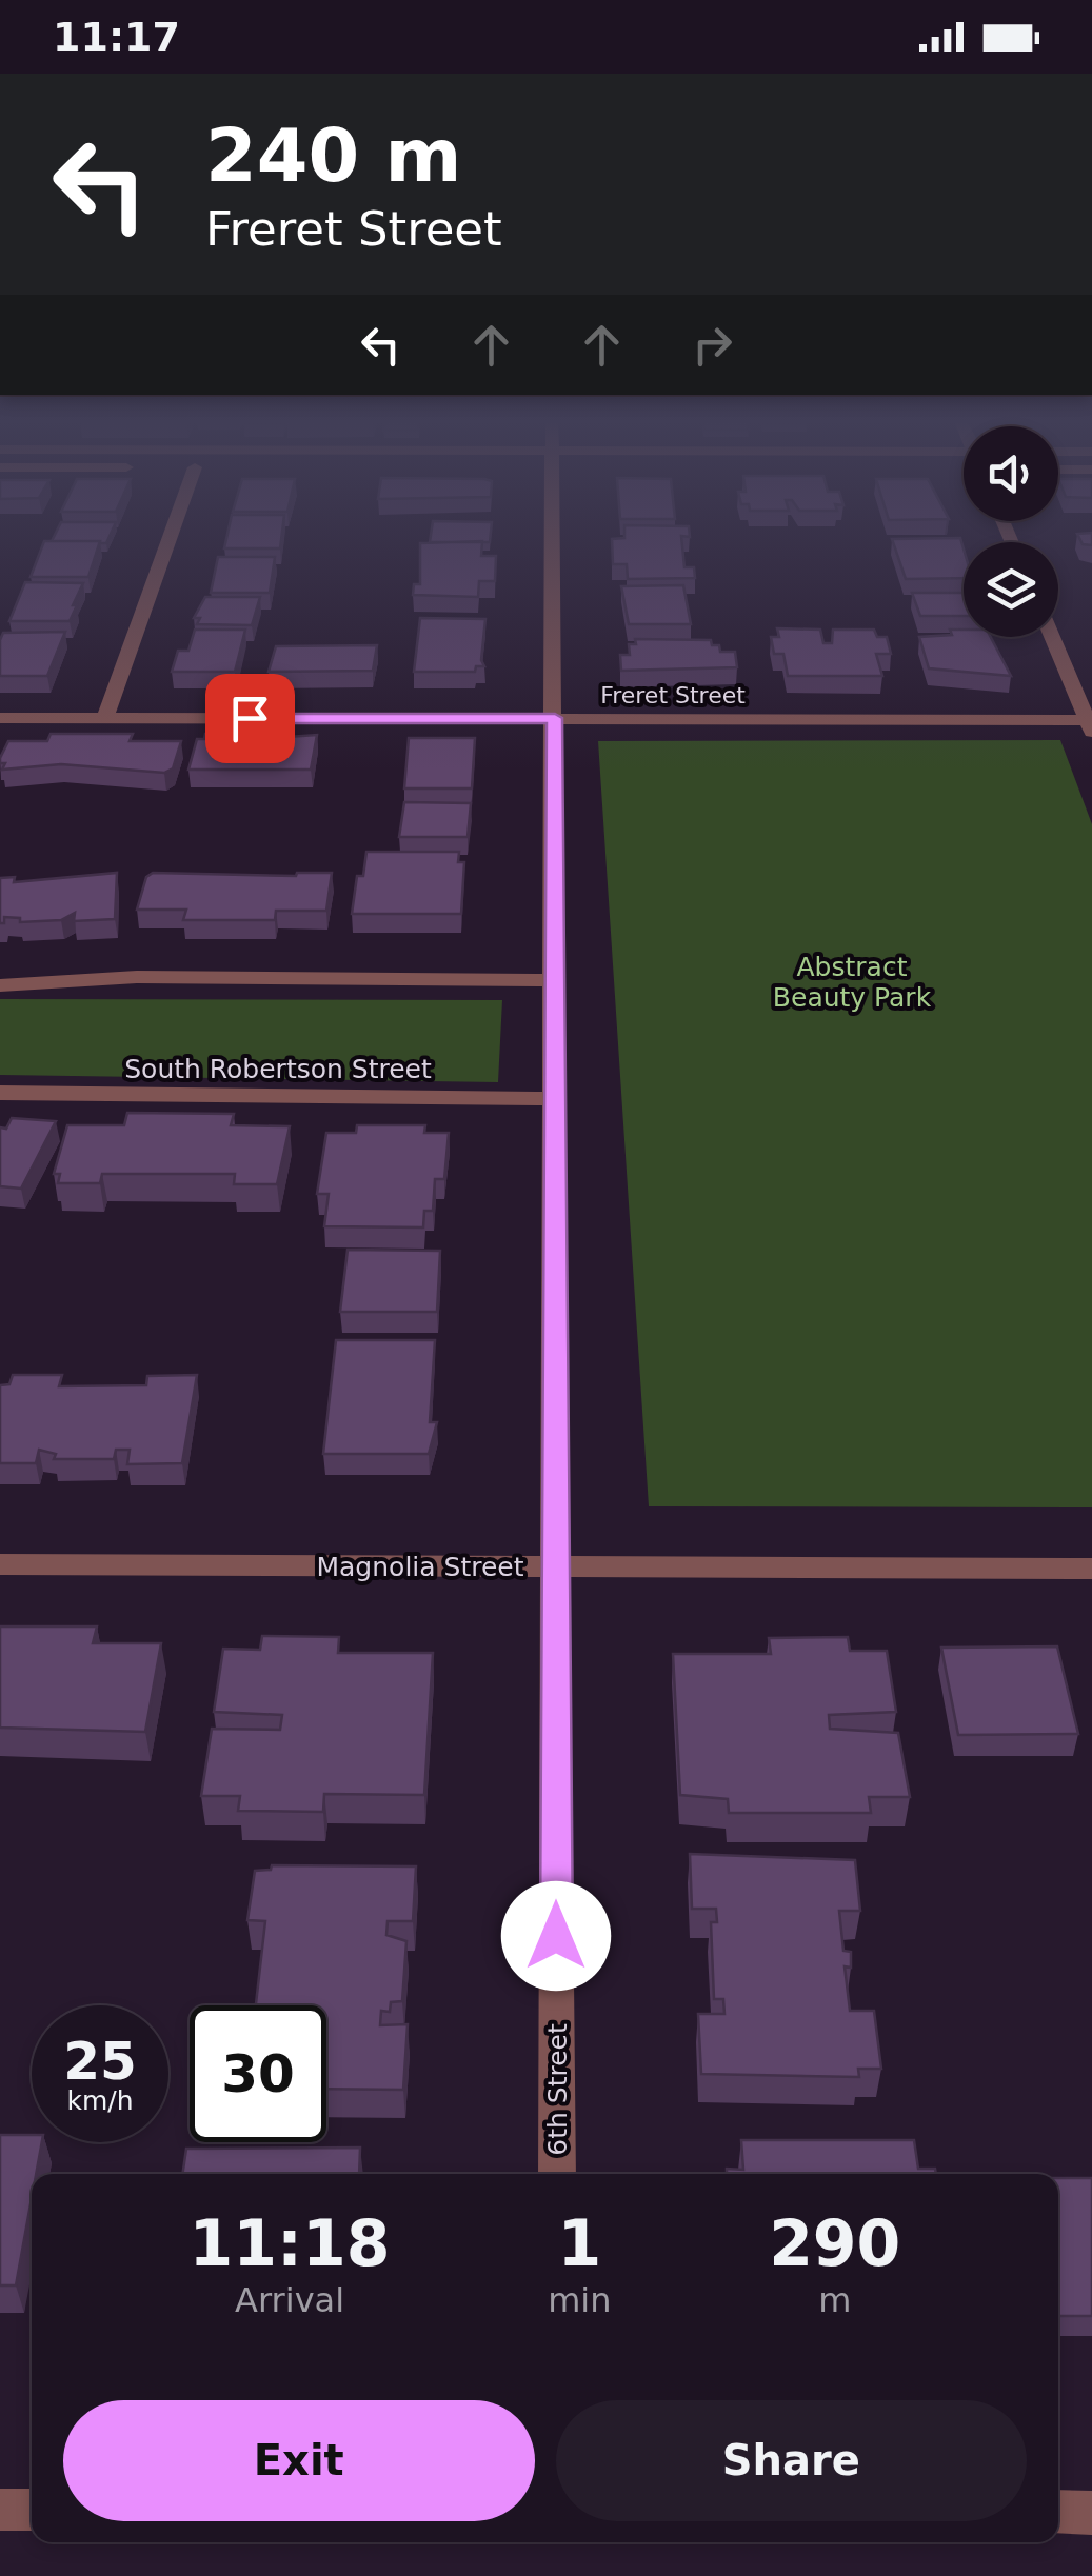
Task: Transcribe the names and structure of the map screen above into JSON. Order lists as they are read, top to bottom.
{
  "streets": {
    "street": [
      "Freret Street",
      "South Robertson Street",
      "Magnolia Street",
      "6th Street"
    ]
  },
  "crossings": [
    ["Freret Street", "6th Street"],
    ["South Robertson Street", "6th Street"],
    ["Magnolia Street", "6th Street"]
  ],
  "parks": ["Abstract Beauty Park"],
  "page": {
    "status": "11:17",
    "turn": ["240 m", "Freret Street"],
    "speed": "25 km/h",
    "limit": "30",
    "eta": [
      "11:18",
      "Arrival",
      "1",
      "min",
      "290",
      "m"
    ],
    "buttons": ["Exit", "Share"]
  }
}
